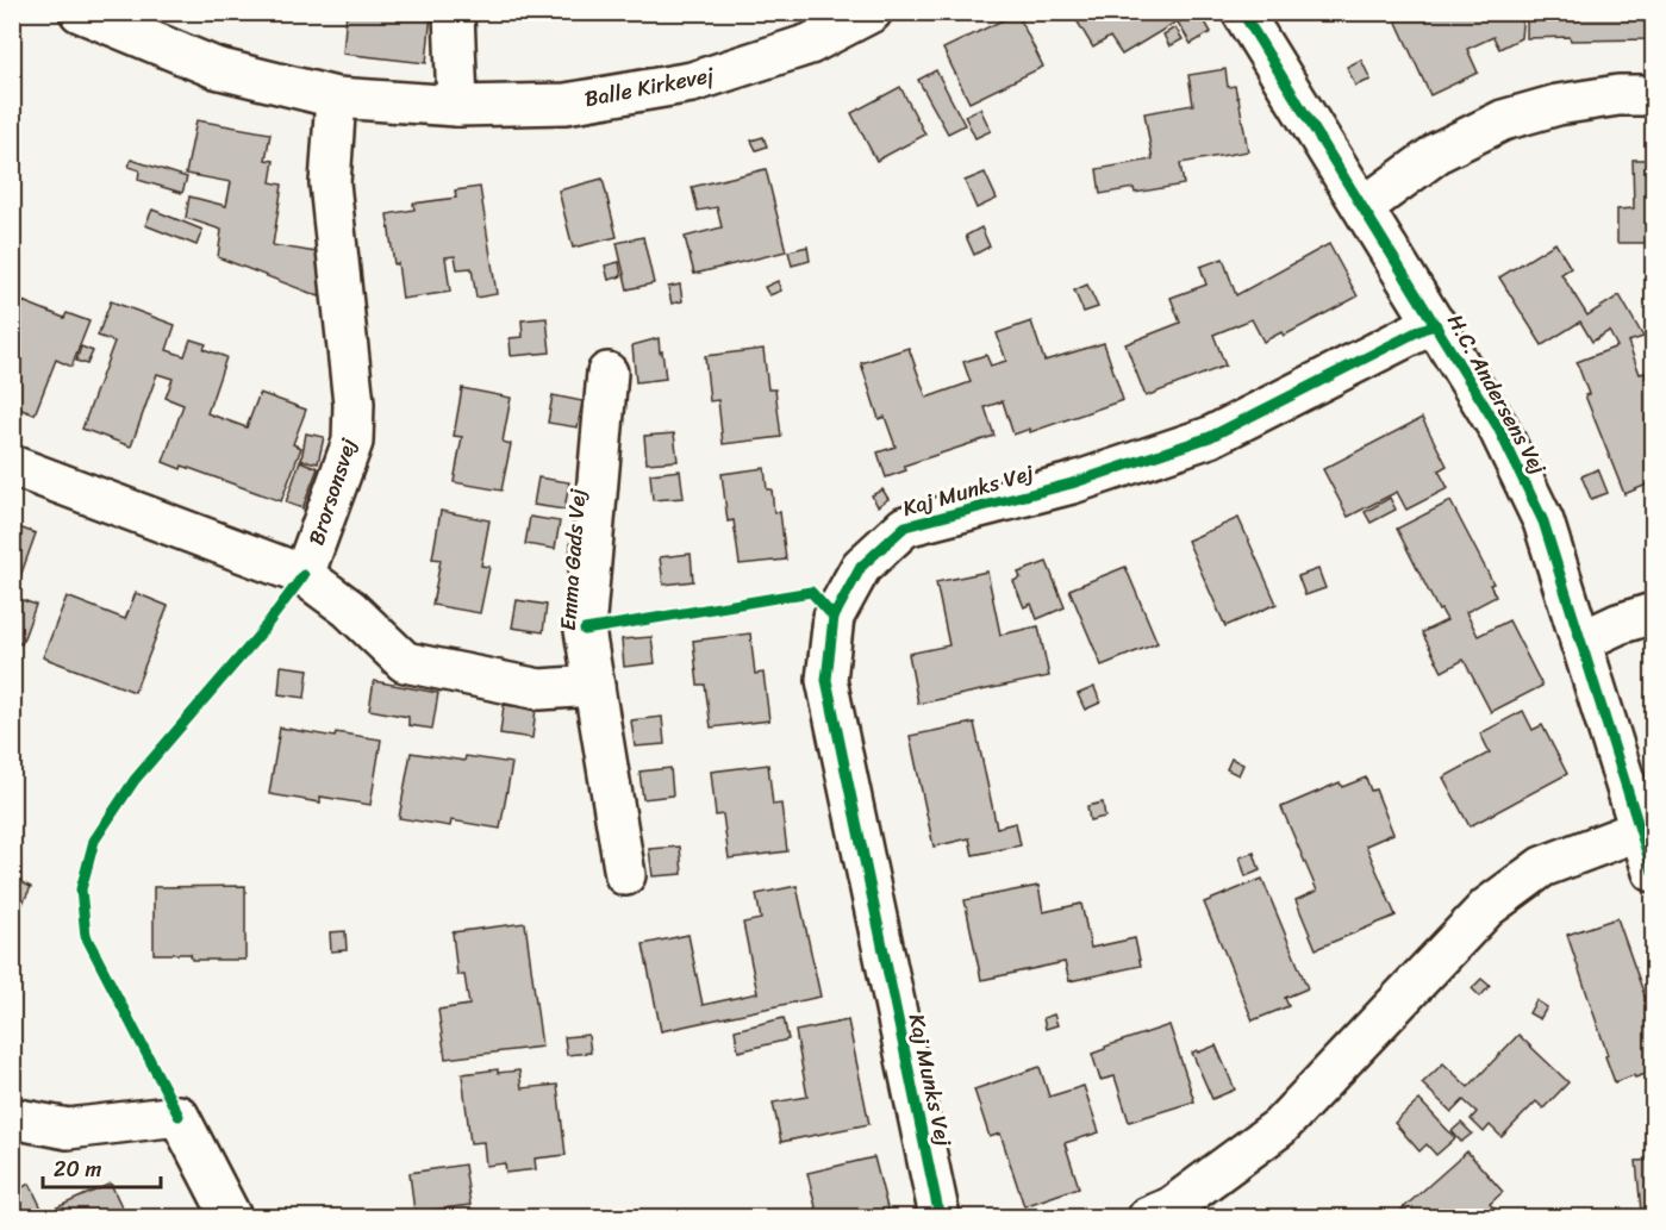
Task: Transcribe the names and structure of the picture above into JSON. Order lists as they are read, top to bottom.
{
  "streets": {
    "street": [
      "Balle Kirkevej",
      "H.C. Andersens Vej",
      "Kaj Munks Vej",
      "Brorsonsvej",
      "Emma Gads Vej"
    ]
  },
  "crossings": [
    ["Balle Kirkevej", "Brorsonsvej"],
    ["H.C. Andersens Vej", "Kaj Munks Vej"]
  ],
  "scale_bar": "20 m"
}
